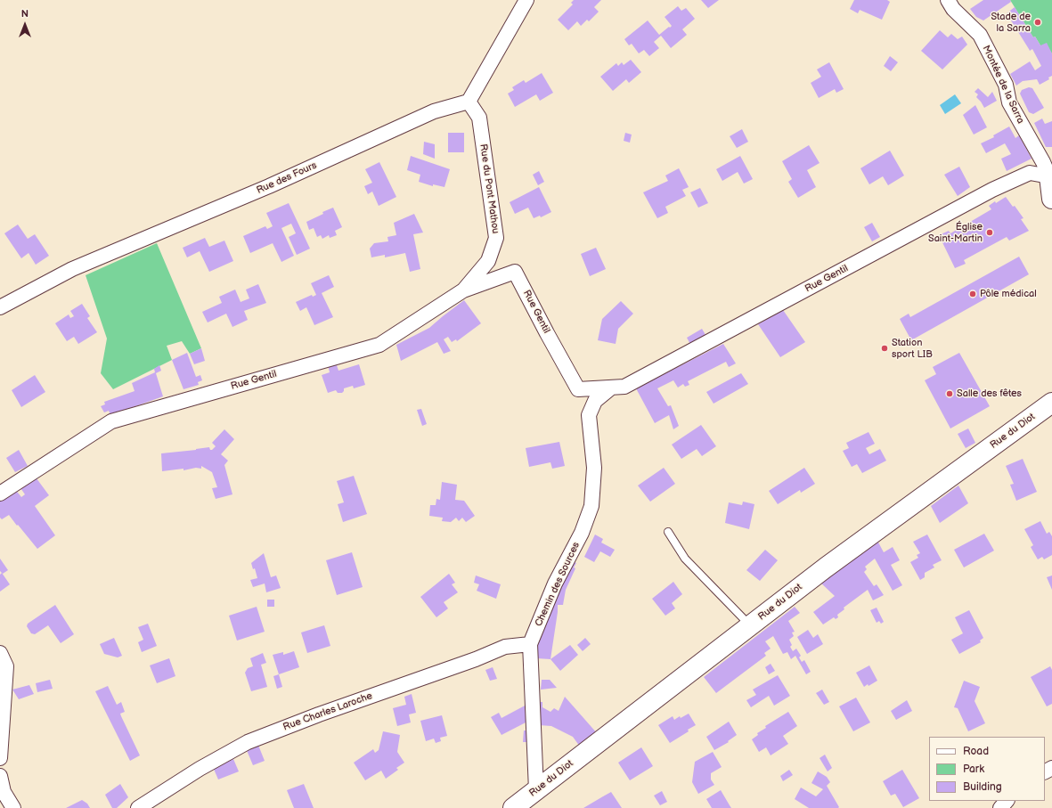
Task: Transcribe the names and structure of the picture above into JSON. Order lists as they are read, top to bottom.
{
  "streets": {
    "street": [
      "Montée de la Sarra",
      "Rue des Fours",
      "Rue du Pont Mathou",
      "Rue Gentil",
      "Rue du Diot",
      "Chemin des Sources",
      "Rue Charles Laroche"
    ]
  },
  "crossings": [
    ["Montée de la Sarra", "Rue Gentil"],
    ["Rue des Fours", "Rue du Pont Mathou"],
    ["Rue du Pont Mathou", "Rue Gentil"],
    ["Rue Gentil", "Chemin des Sources"],
    ["Rue du Diot", "Chemin des Sources"],
    ["Chemin des Sources", "Rue Charles Laroche"]
  ],
  "places": [
    "Stade de la Sarra",
    "Église Saint-Martin",
    "Pôle médical",
    "Station sport LIB",
    "Salle des fêtes"
  ],
  "legend": ["Road", "Park", "Building"],
  "north": "top"
}
